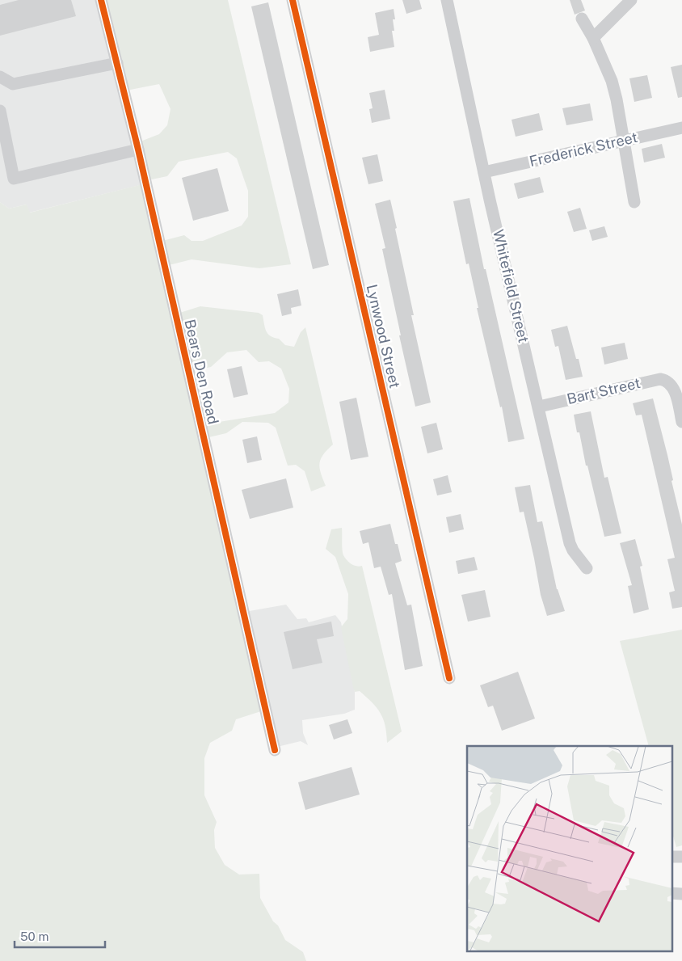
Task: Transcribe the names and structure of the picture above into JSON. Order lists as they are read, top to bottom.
{
  "streets": {
    "street": [
      "Frederick Street",
      "Whitefield Street",
      "Lynwood Street",
      "Bears Den Road",
      "Bart Street"
    ]
  },
  "crossings": [
    ["Frederick Street", "Whitefield Street"],
    ["Whitefield Street", "Bart Street"]
  ],
  "scale_bar": "50 m"
}
